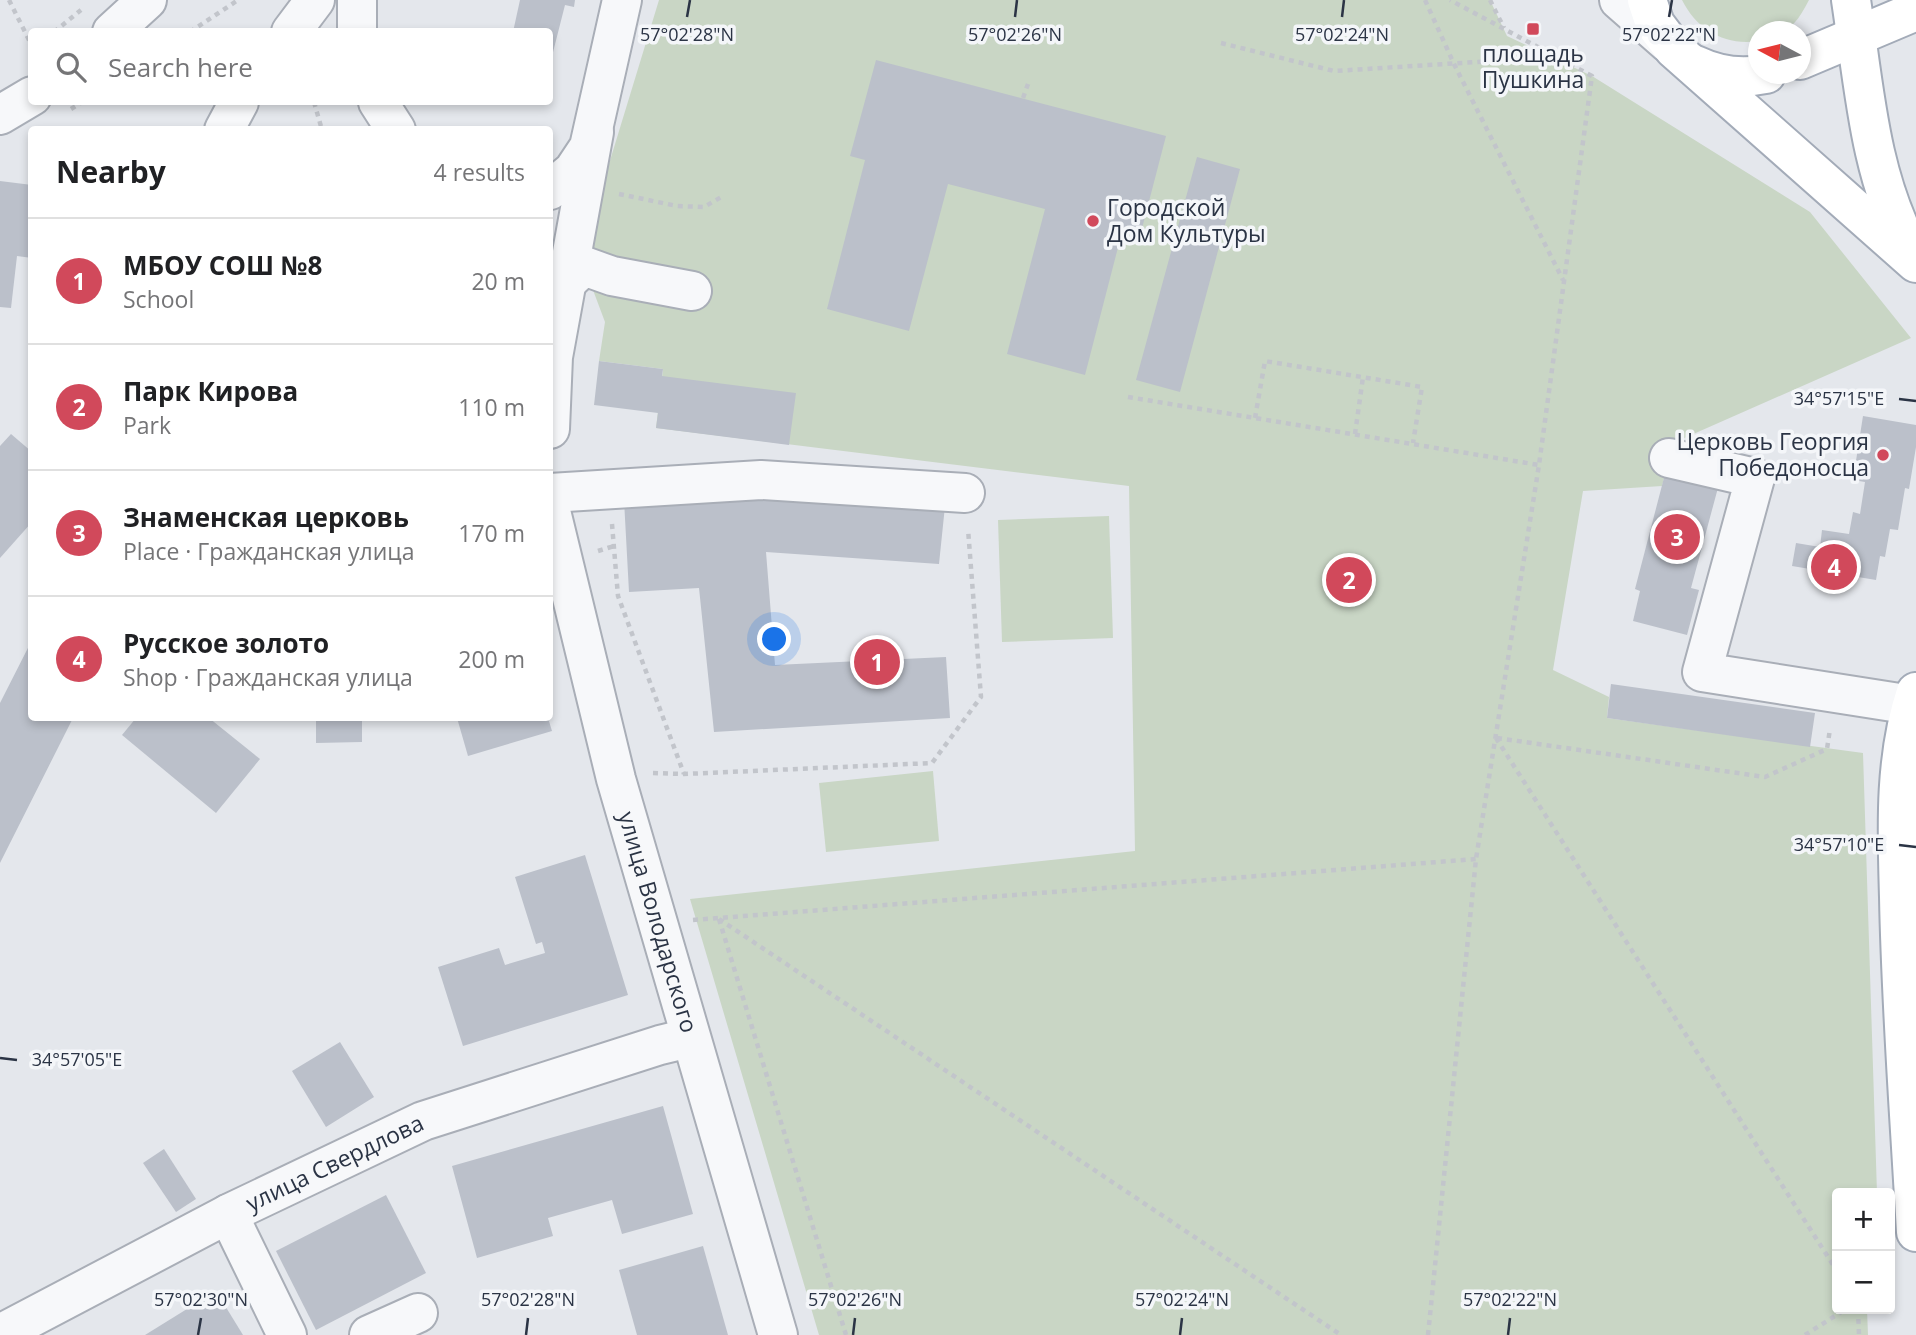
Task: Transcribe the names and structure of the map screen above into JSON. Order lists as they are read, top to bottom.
{
  "streets": {
    "street": ["улица Володарского", "улица Свердлова"]
  },
  "crossings": [
    ["улица Володарского", "улица Свердлова"]
  ],
  "places": {
    "transit": ["площадь Пушкина"],
    "other": ["Городской Дом Культуры", "Церковь Георгия Победоносца"]
  },
  "north": "left",
  "page": {
    "search": "Search here",
    "heading": ["Nearby", "4 results"],
    "list": [
      {
        "mark": "1",
        "name": "МБОУ СОШ №8",
        "note": "School",
        "value": "20 m"
      },
      {
        "mark": "2",
        "name": "Парк Кирова",
        "note": "Park",
        "value": "110 m"
      },
      {
        "mark": "3",
        "name": "Знаменская церковь",
        "note": "Place · Гражданская улица",
        "value": "170 m"
      },
      {
        "mark": "4",
        "name": "Русское золото",
        "note": "Shop · Гражданская улица",
        "value": "200 m"
      }
    ],
    "pins": [
      "3",
      "4",
      "2",
      "1"
    ],
    "map_buttons": ["+", "−"]
  },
  "coordinates": [
    "57°02'28\"N",
    "57°02'26\"N",
    "57°02'24\"N",
    "57°02'22\"N",
    "34°57'15\"E",
    "34°57'10\"E",
    "34°57'05\"E",
    "57°02'30\"N"
  ]
}
